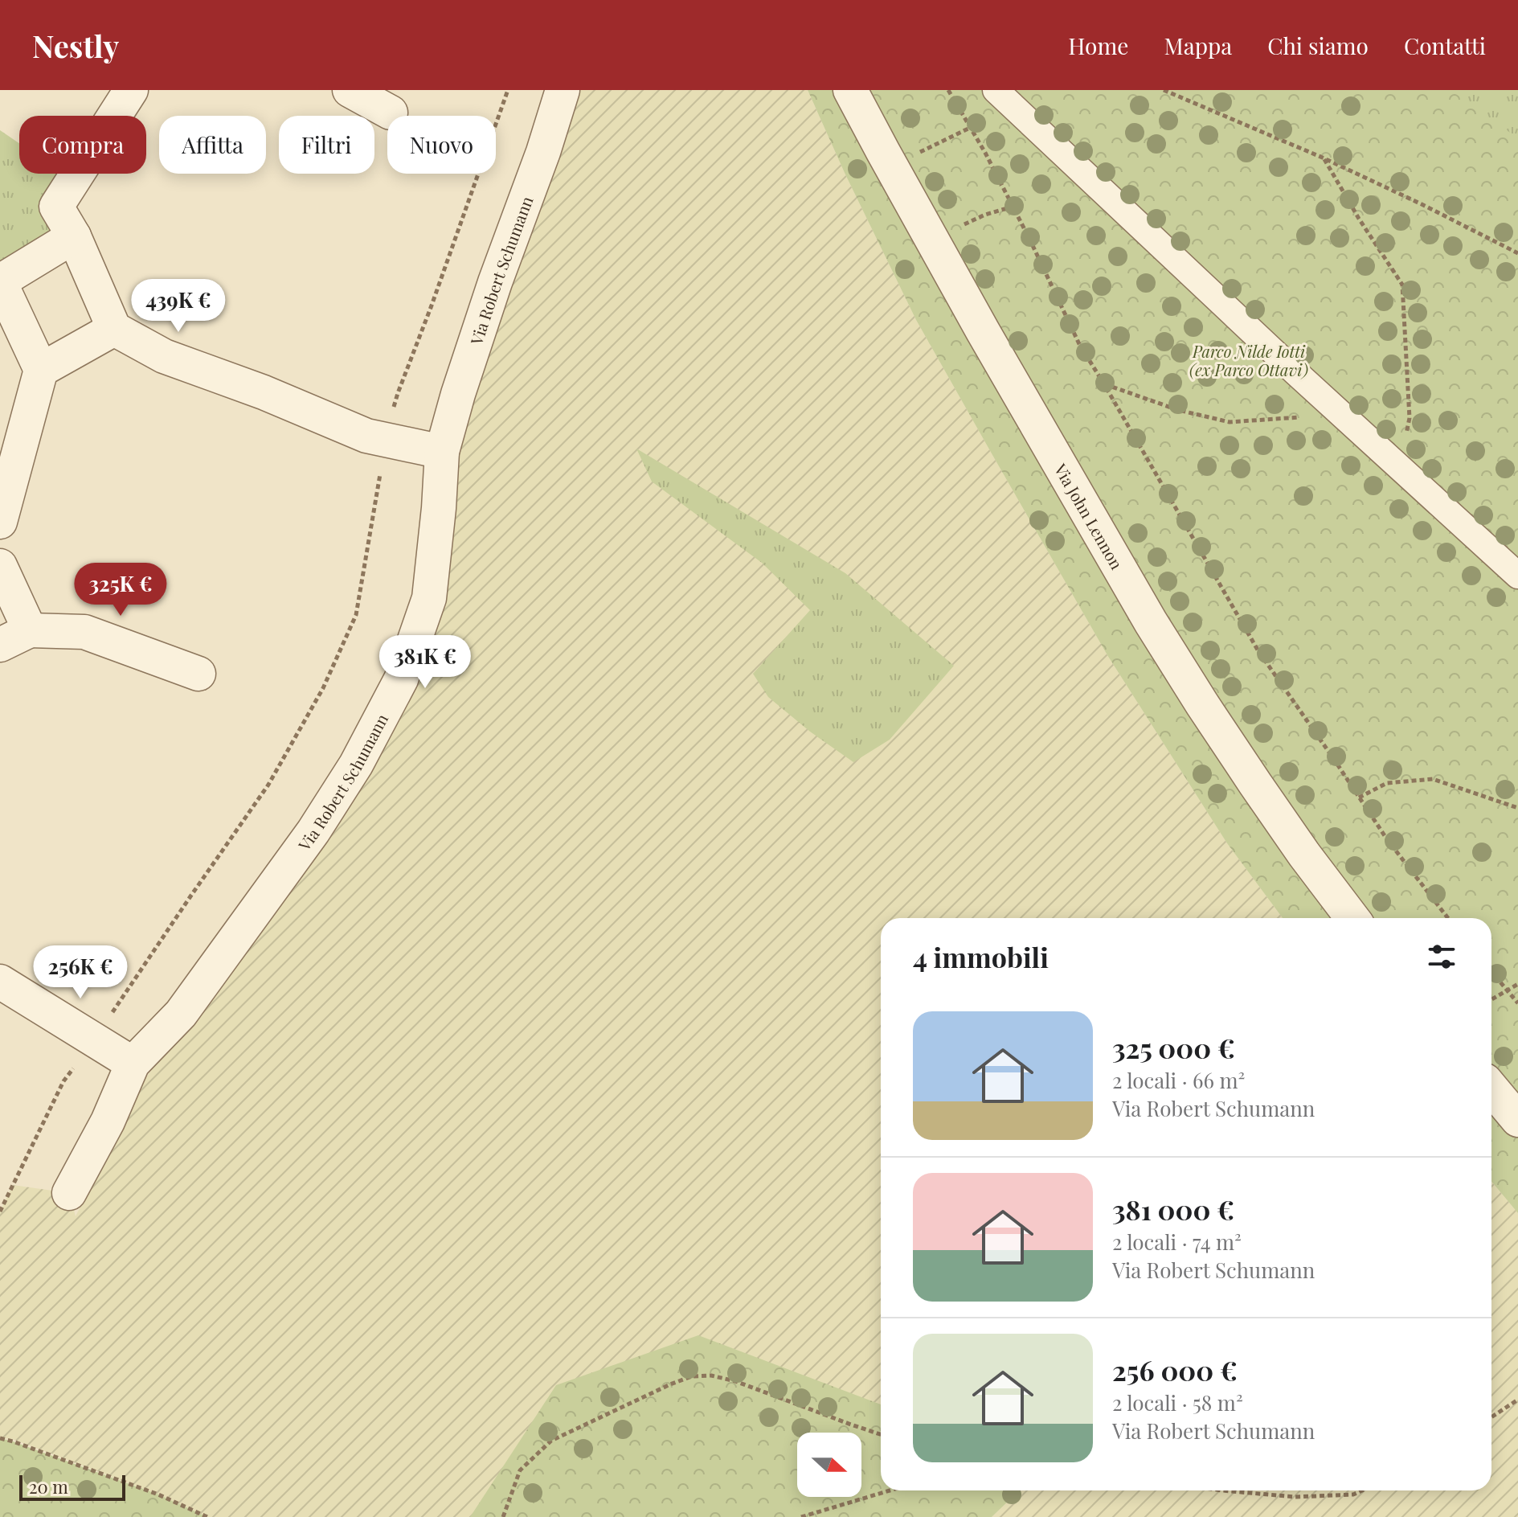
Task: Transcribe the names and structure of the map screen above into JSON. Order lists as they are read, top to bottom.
{
  "streets": {
    "street": ["Via Robert Schumann", "Via John Lennon"]
  },
  "parks": ["Parco Nilde Iotti (ex Parco Ottavi)"],
  "scale_bar": "20 m",
  "north": "right",
  "page": {
    "header": "Nestly",
    "nav": [
      "Home",
      "Mappa",
      "Chi siamo",
      "Contatti"
    ],
    "chip": [
      "Compra",
      "Affitta",
      "Filtri",
      "Nuovo"
    ],
    "price": [
      "439K €",
      "325K €",
      "381K €",
      "256K €"
    ],
    "heading": "4 immobili",
    "list": [
      {
        "name": "325 000 €",
        "note": "2 locali · 66 m² · Via Robert Schumann"
      },
      {
        "name": "381 000 €",
        "note": "2 locali · 74 m² · Via Robert Schumann"
      },
      {
        "name": "256 000 €",
        "note": "2 locali · 58 m² · Via Robert Schumann"
      }
    ],
    "scale": "20 m"
  }
}
